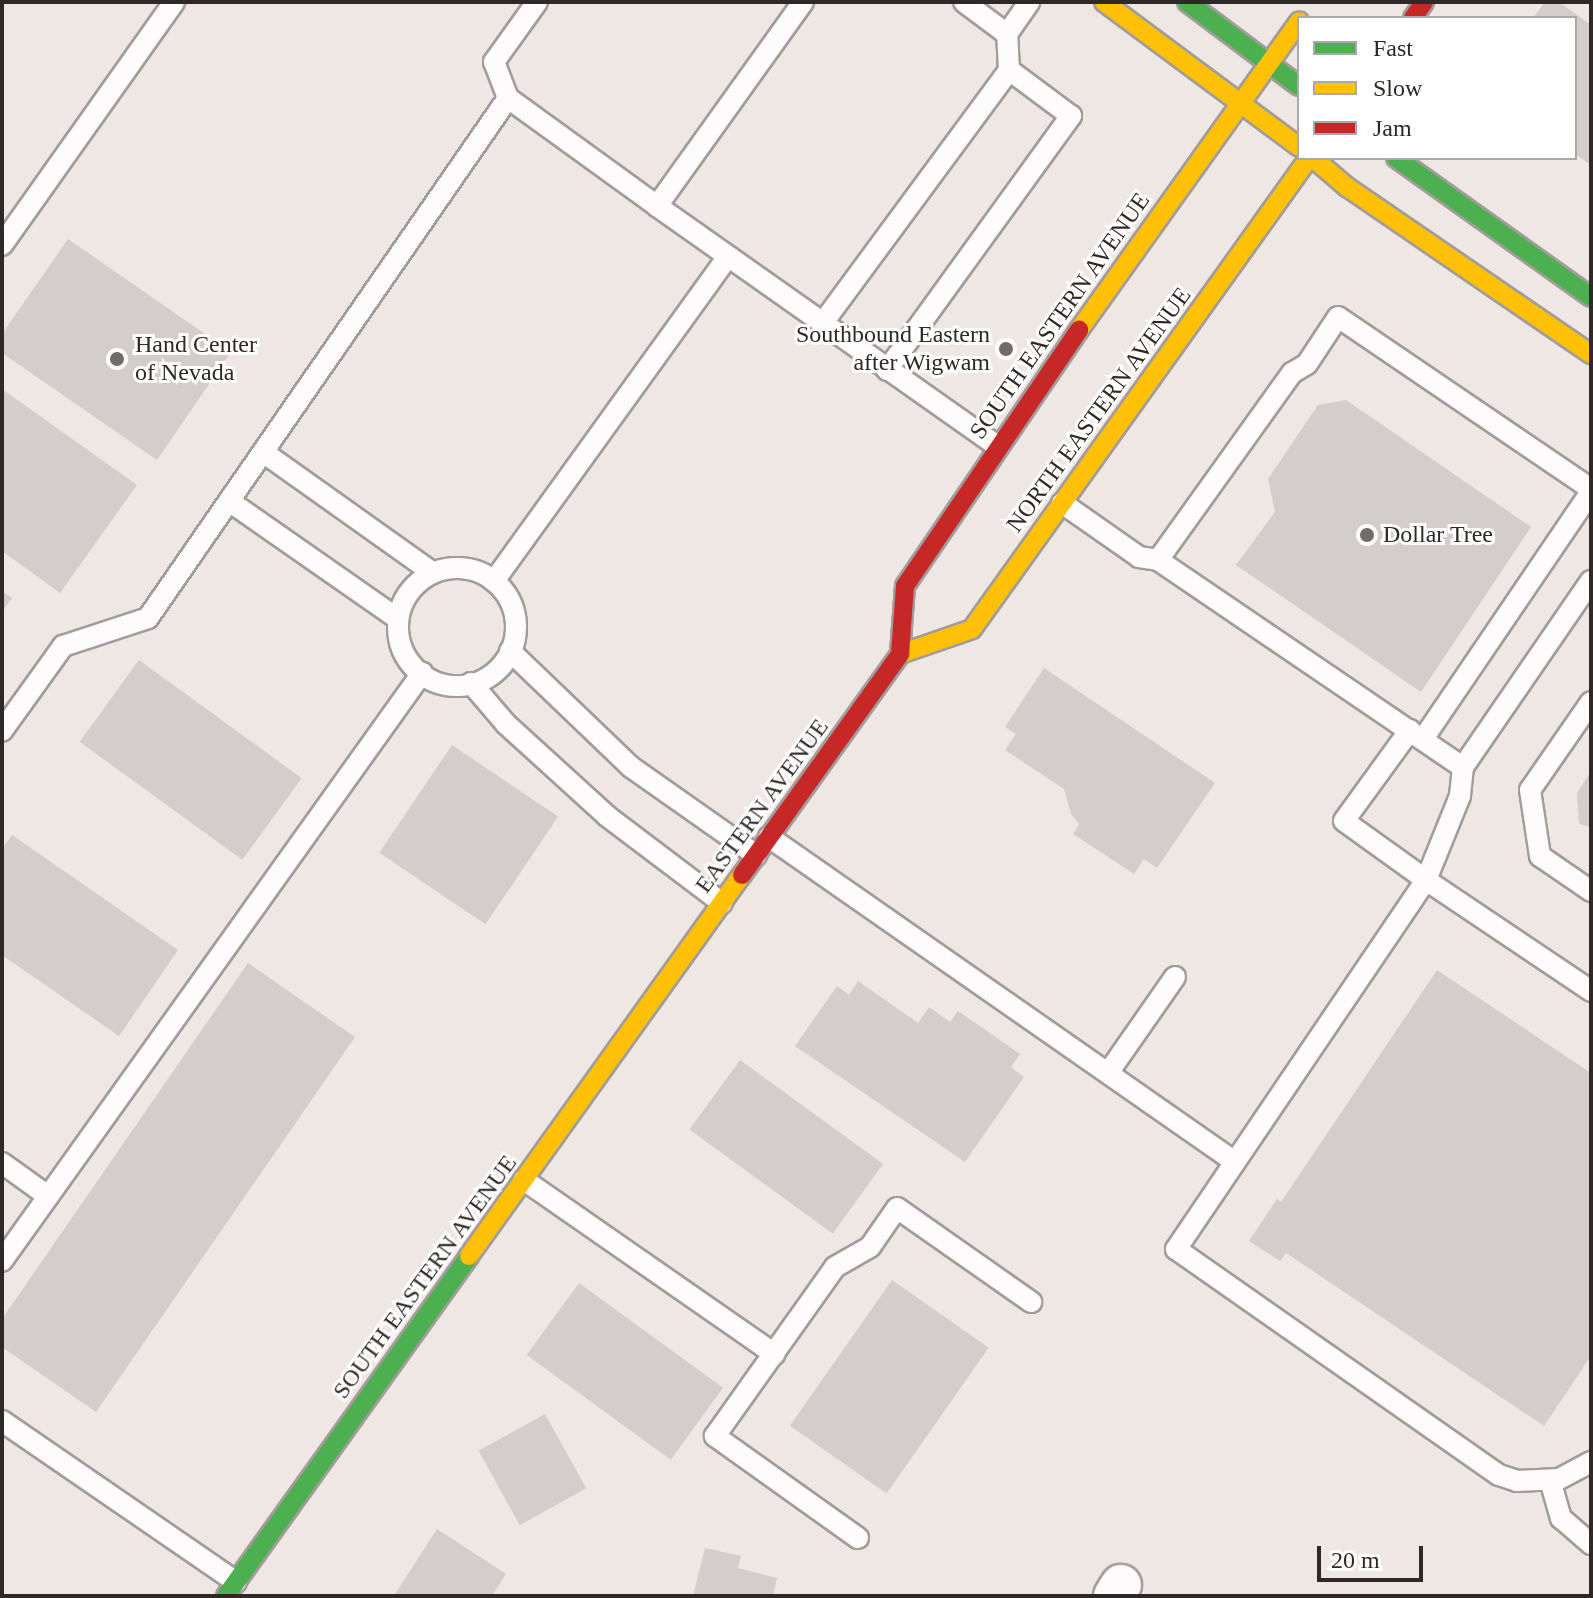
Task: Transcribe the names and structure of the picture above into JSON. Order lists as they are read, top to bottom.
{
  "streets": {
    "main road": ["SOUTH EASTERN AVENUE", "NORTH EASTERN AVENUE", "EASTERN AVENUE"]
  },
  "crossings": [
    ["SOUTH EASTERN AVENUE", "NORTH EASTERN AVENUE"],
    ["SOUTH EASTERN AVENUE", "EASTERN AVENUE"],
    ["NORTH EASTERN AVENUE", "EASTERN AVENUE"]
  ],
  "places": ["Southbound Eastern after Wigwam", "Hand Center of Nevada", "Dollar Tree"],
  "legend": ["Fast", "Slow", "Jam"],
  "scale_bar": "20 m"
}
